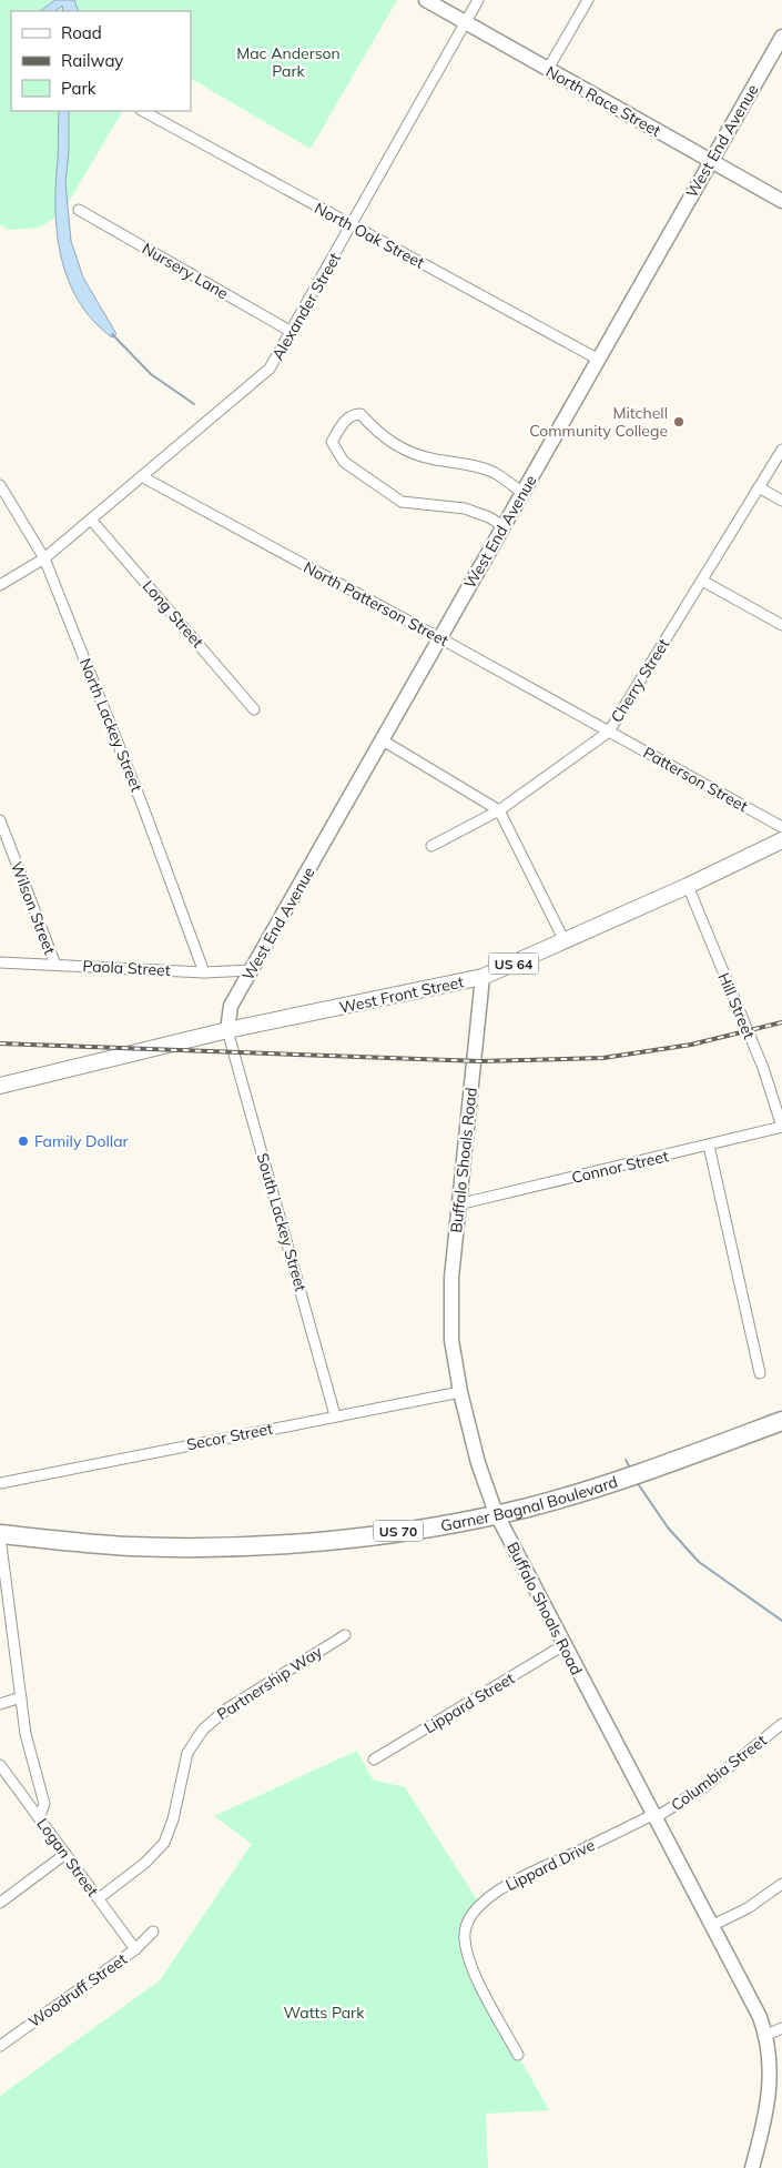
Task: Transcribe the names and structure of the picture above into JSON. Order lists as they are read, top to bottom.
{
  "streets": {
    "highway": ["Garner Bagnal Boulevard", "US 70"],
    "main road": ["US 64", "West Front Street"],
    "street": [
      "North Race Street",
      "West End Avenue",
      "North Oak Street",
      "Nursery Lane",
      "Alexander Street",
      "North Patterson Street",
      "Long Street",
      "Cherry Street",
      "North Lackey Street",
      "Patterson Street",
      "Wilson Street",
      "Paola Street",
      "Hill Street",
      "Buffalo Shoals Road",
      "Connor Street",
      "South Lackey Street",
      "Secor Street",
      "Partnership Way",
      "Lippard Street",
      "Columbia Street",
      "Logan Street",
      "Lippard Drive",
      "Woodruff Street"
    ]
  },
  "crossings": [
    ["North Race Street", "West End Avenue"],
    ["North Race Street", "Alexander Street"],
    ["West End Avenue", "North Oak Street"],
    ["West End Avenue", "North Patterson Street"],
    ["West End Avenue", "Paola Street"],
    ["West End Avenue", "West Front Street"],
    ["West End Avenue", "South Lackey Street"],
    ["North Oak Street", "Alexander Street"],
    ["Nursery Lane", "Alexander Street"],
    ["Alexander Street", "North Patterson Street"],
    ["Alexander Street", "Long Street"],
    ["Alexander Street", "North Lackey Street"],
    ["North Patterson Street", "Cherry Street"],
    ["North Patterson Street", "Patterson Street"],
    ["Cherry Street", "Patterson Street"],
    ["North Lackey Street", "Paola Street"],
    ["Wilson Street", "Paola Street"],
    ["West Front Street", "Hill Street"],
    ["West Front Street", "Buffalo Shoals Road"],
    ["West Front Street", "South Lackey Street"],
    ["Hill Street", "Connor Street"],
    ["Buffalo Shoals Road", "Connor Street"],
    ["Buffalo Shoals Road", "Secor Street"],
    ["Buffalo Shoals Road", "Garner Bagnal Boulevard"],
    ["Buffalo Shoals Road", "Lippard Street"],
    ["Buffalo Shoals Road", "Columbia Street"],
    ["Buffalo Shoals Road", "Lippard Drive"],
    ["South Lackey Street", "Secor Street"],
    ["Partnership Way", "Logan Street"],
    ["Columbia Street", "Lippard Drive"],
    ["Logan Street", "Woodruff Street"]
  ],
  "parks": ["Mac Anderson Park", "Watts Park"],
  "places": ["Mitchell Community College", "Family Dollar"],
  "legend": ["Road", "Railway", "Park"]
}
